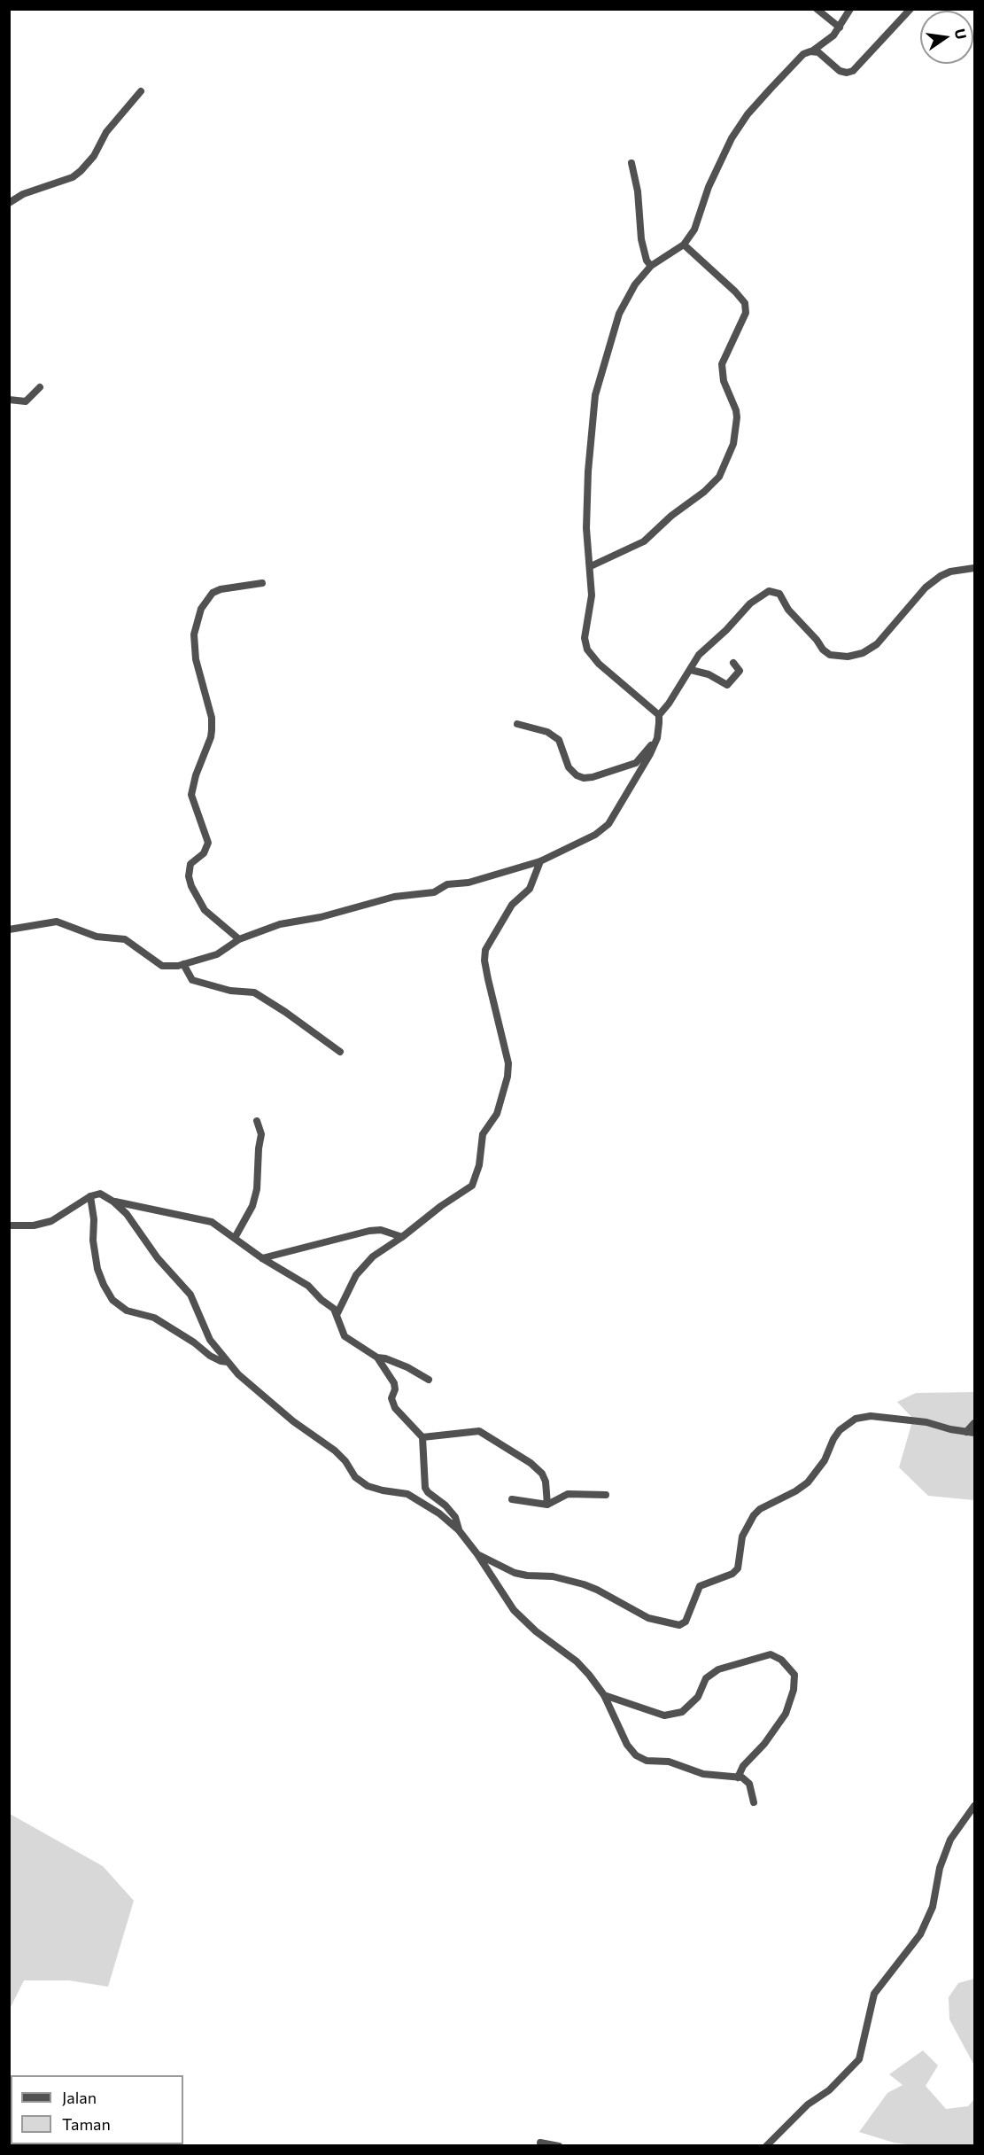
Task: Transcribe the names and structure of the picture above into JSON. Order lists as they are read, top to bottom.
{
  "legend": ["Jalan", "Taman"],
  "north": "right"
}
